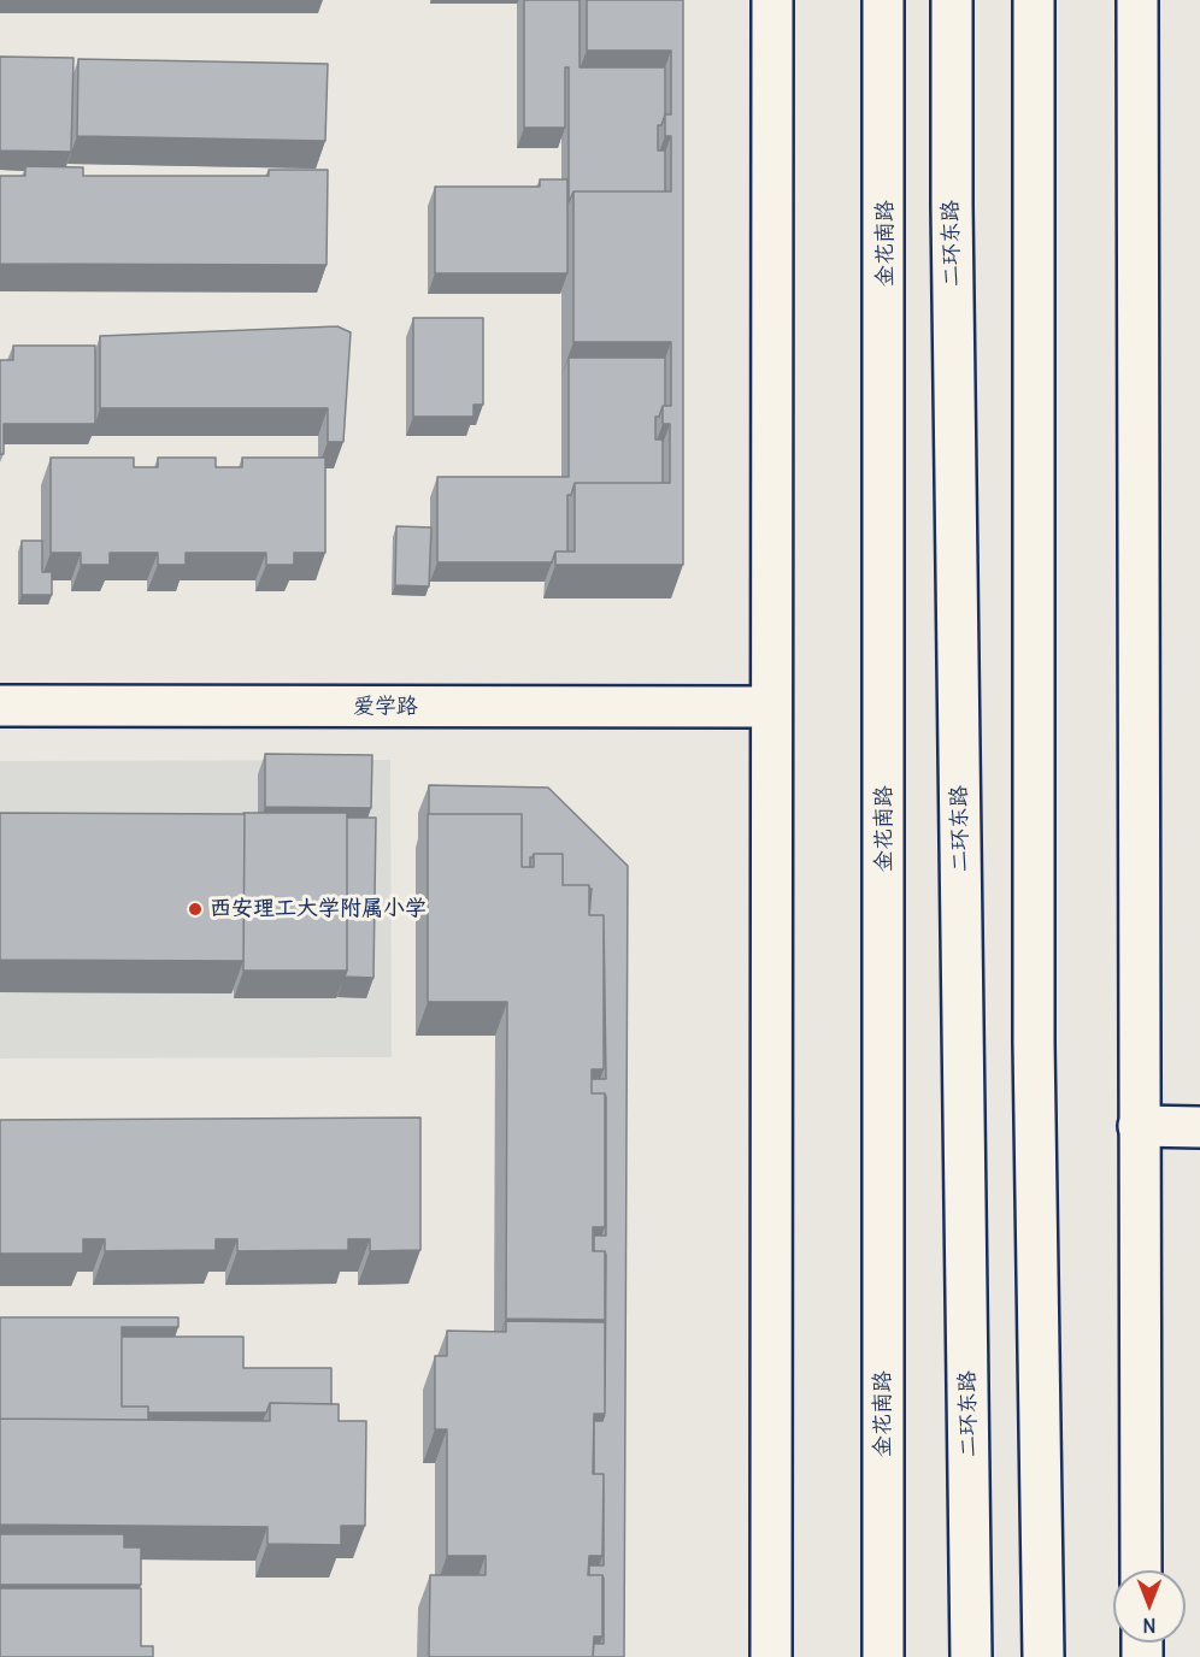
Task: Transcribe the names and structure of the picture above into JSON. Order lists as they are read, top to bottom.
{
  "streets": {
    "main road": ["金花南路", "二环东路", "爱学路"]
  },
  "places": ["西安理工大学附属小学"],
  "north": "bottom"
}
